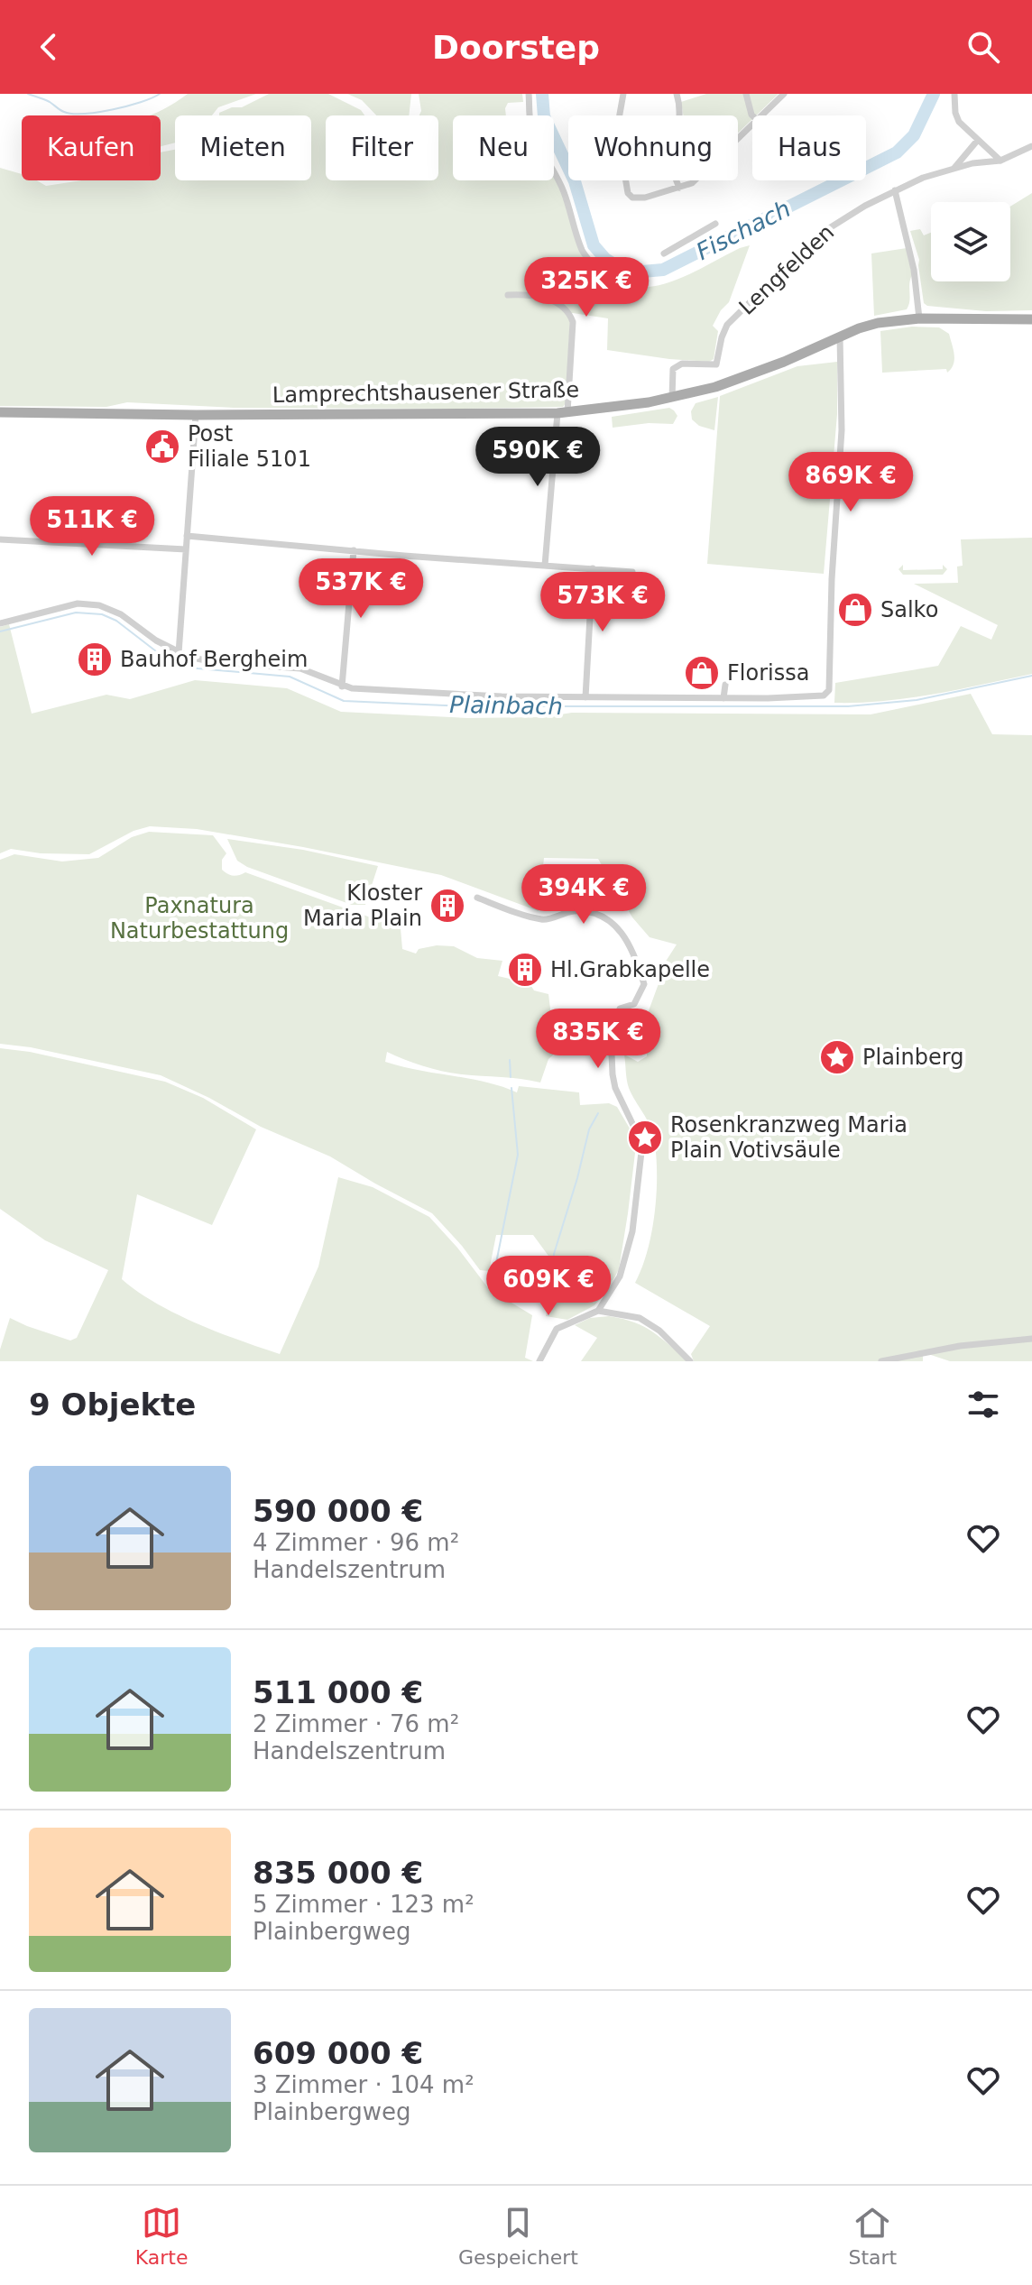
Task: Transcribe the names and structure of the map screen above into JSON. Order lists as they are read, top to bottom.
{
  "streets": {
    "main road": ["Lamprechtshausener Straße"],
    "street": ["Lengfelden"]
  },
  "crossings": [
    ["Lengfelden", "Lamprechtshausener Straße"]
  ],
  "water": ["Fischach", "Plainbach"],
  "parks": ["Paxnatura Naturbestattung"],
  "places": {
    "public building": ["Post Filiale 5101"],
    "shop": ["Salko", "Florissa"],
    "building": ["Bauhof Bergheim", "Kloster Maria Plain", "Hl.Grabkapelle"],
    "place": ["Plainberg", "Rosenkranzweg Maria Plain Votivsäule"]
  },
  "page": {
    "header": "Doorstep",
    "chip": [
      "Kaufen",
      "Mieten",
      "Filter",
      "Neu",
      "Wohnung",
      "Haus"
    ],
    "price": [
      "325K €",
      "590K €",
      "869K €",
      "511K €",
      "537K €",
      "573K €",
      "394K €",
      "835K €",
      "609K €"
    ],
    "heading": "9 Objekte",
    "list": [
      {
        "name": "590 000 €",
        "note": "4 Zimmer · 96 m² · Handelszentrum"
      },
      {
        "name": "511 000 €",
        "note": "2 Zimmer · 76 m² · Handelszentrum"
      },
      {
        "name": "835 000 €",
        "note": "5 Zimmer · 123 m² · Plainbergweg"
      },
      {
        "name": "609 000 €",
        "note": "3 Zimmer · 104 m² · Plainbergweg"
      }
    ],
    "tabs": ["Karte", "Gespeichert", "Start"]
  }
}
